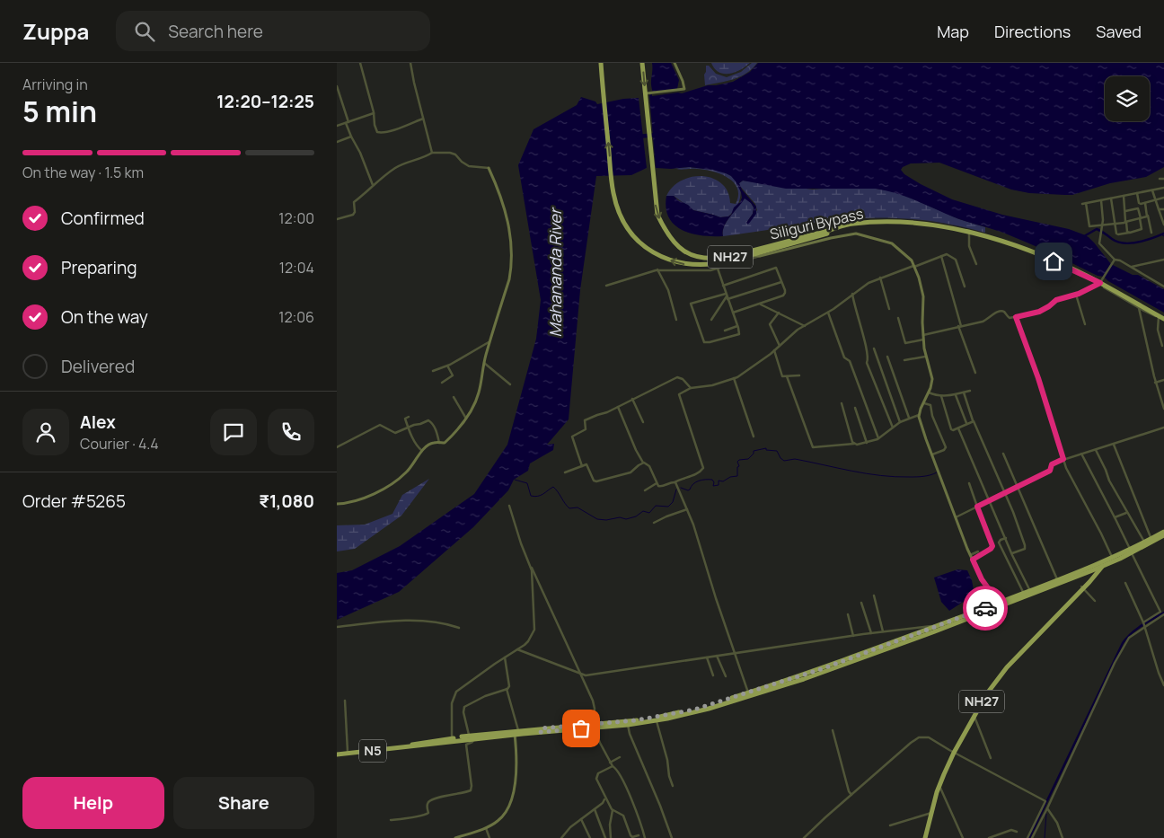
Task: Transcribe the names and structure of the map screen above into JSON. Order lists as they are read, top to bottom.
{
  "streets": {
    "highway": ["Siliguri Bypass", "NH27", "N5"]
  },
  "crossings": [
    ["Siliguri Bypass", "NH27"],
    ["NH27", "N5"]
  ],
  "water": ["Mahananda River"],
  "page": {
    "header": "Zuppa",
    "search": "Search here",
    "nav": ["Map", "Directions", "Saved"],
    "heading": ["5 min", "Arriving in", "12:20–12:25"],
    "panel": [
      "Alex",
      "Courier · 4.4",
      "Order #5265",
      "₹1,080"
    ],
    "bar": "On the way · 1.5 km",
    "list": [
      ["Confirmed", "12:00"],
      ["Preparing", "12:04"],
      ["On the way", "12:06"],
      "Delivered"
    ],
    "buttons": ["Help", "Share"]
  }
}
